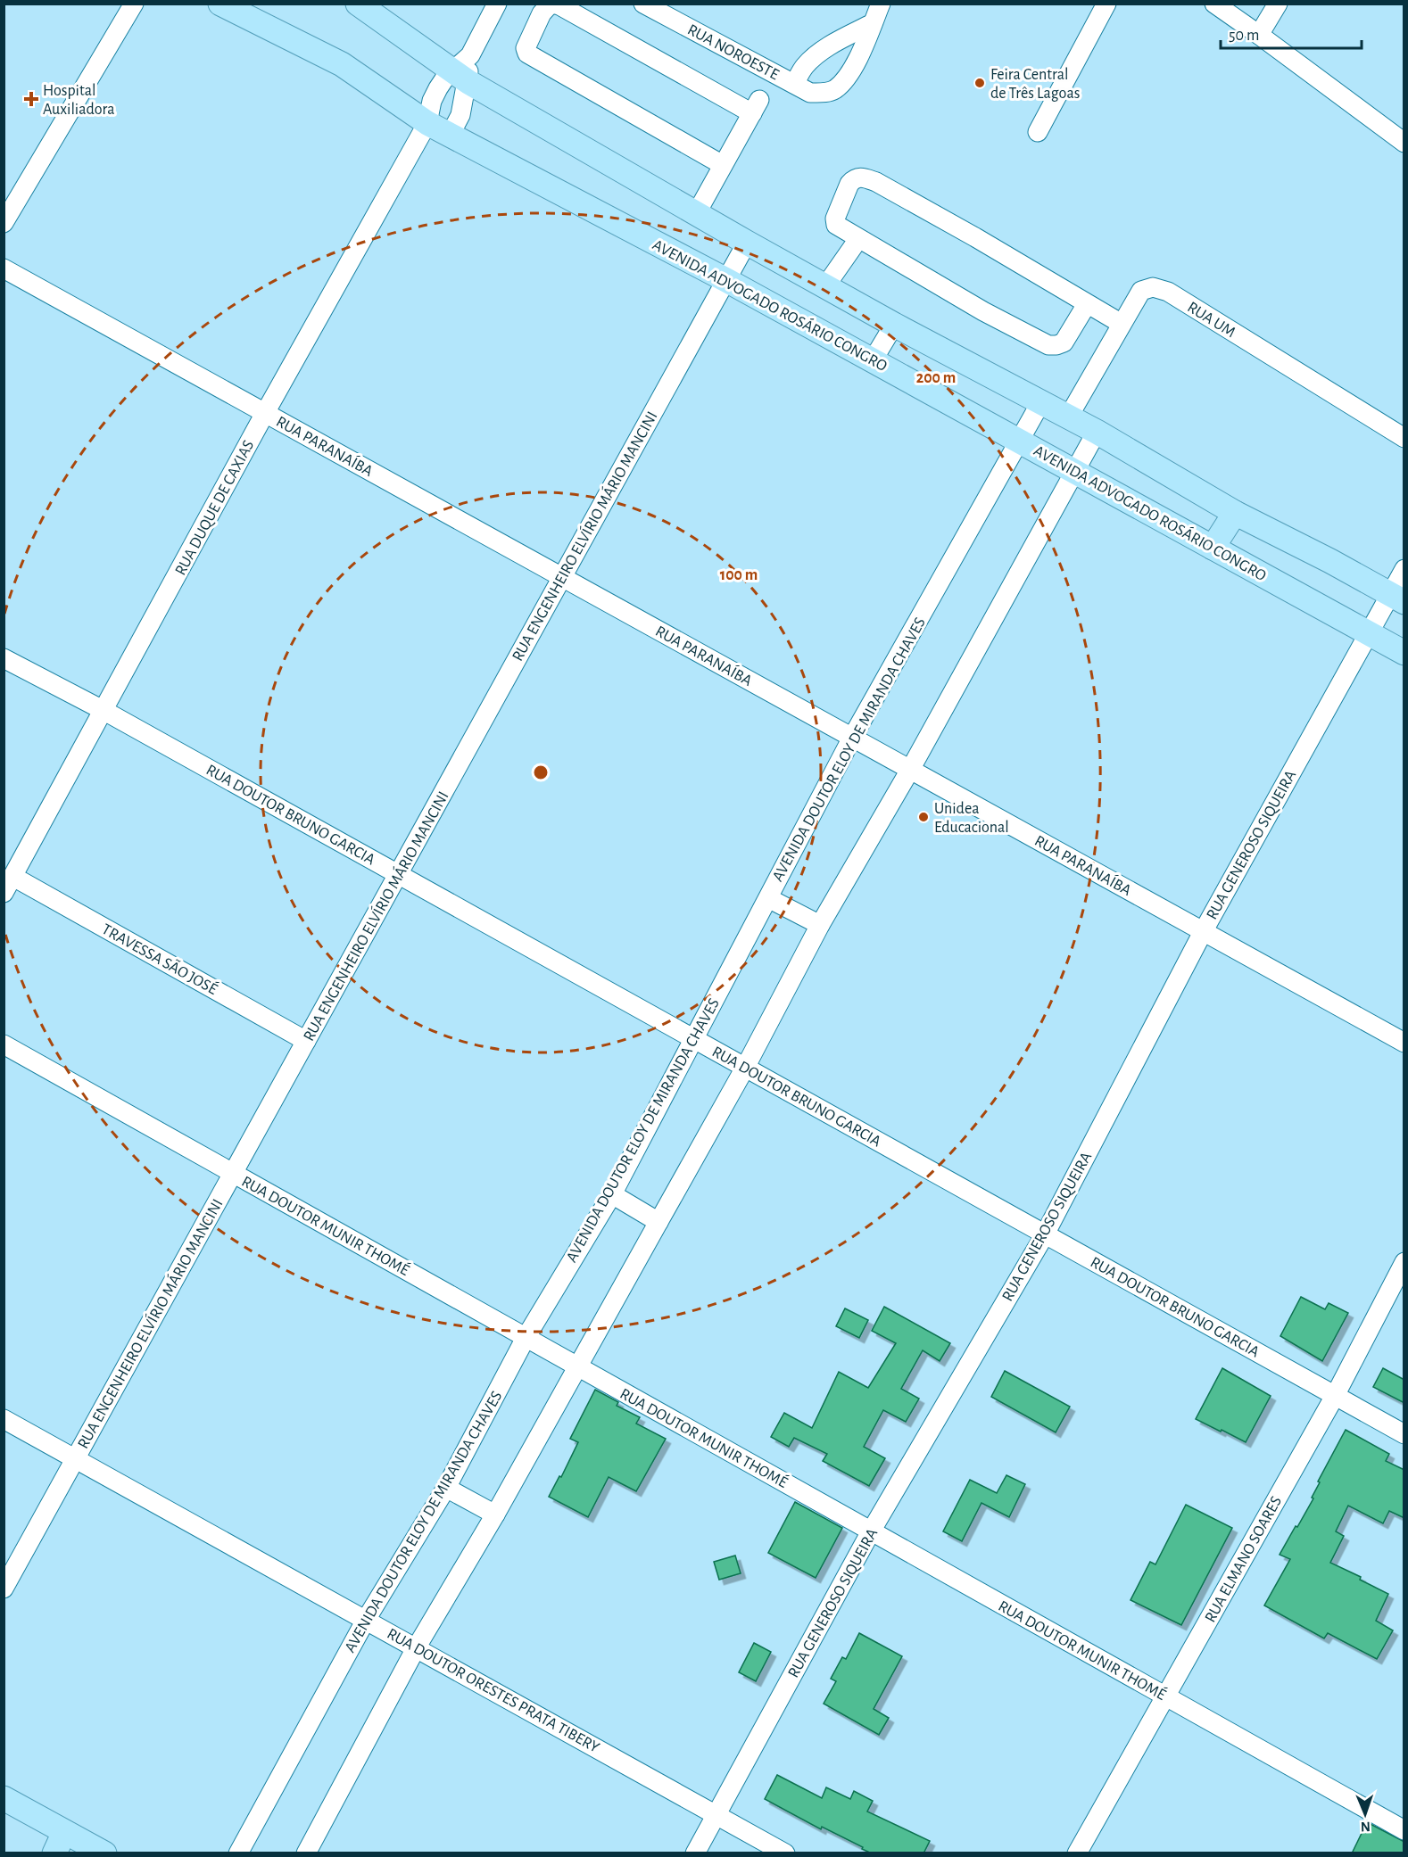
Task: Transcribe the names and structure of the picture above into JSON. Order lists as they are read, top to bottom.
{
  "streets": {
    "main road": ["AVENIDA ADVOGADO ROSÁRIO CONGRO"],
    "street": [
      "RUA NOROESTE",
      "RUA UM",
      "RUA PARANAÍBA",
      "RUA DUQUE DE CAXIAS",
      "RUA ENGENHEIRO ELVÍRIO MÁRIO MANCINI",
      "AVENIDA DOUTOR ELOY DE MIRANDA CHAVES",
      "RUA DOUTOR BRUNO GARCIA",
      "RUA GENEROSO SIQUEIRA",
      "TRAVESSA SÃO JOSÉ",
      "RUA DOUTOR MUNIR THOMÉ",
      "RUA ELMANO SOARES",
      "RUA DOUTOR ORESTES PRATA TIBERY"
    ]
  },
  "crossings": [
    ["AVENIDA ADVOGADO ROSÁRIO CONGRO", "RUA DUQUE DE CAXIAS"],
    ["AVENIDA ADVOGADO ROSÁRIO CONGRO", "RUA ENGENHEIRO ELVÍRIO MÁRIO MANCINI"],
    ["AVENIDA ADVOGADO ROSÁRIO CONGRO", "AVENIDA DOUTOR ELOY DE MIRANDA CHAVES"],
    ["AVENIDA ADVOGADO ROSÁRIO CONGRO", "RUA GENEROSO SIQUEIRA"],
    ["RUA PARANAÍBA", "RUA DUQUE DE CAXIAS"],
    ["RUA PARANAÍBA", "RUA ENGENHEIRO ELVÍRIO MÁRIO MANCINI"],
    ["RUA PARANAÍBA", "AVENIDA DOUTOR ELOY DE MIRANDA CHAVES"],
    ["RUA PARANAÍBA", "RUA GENEROSO SIQUEIRA"],
    ["RUA DUQUE DE CAXIAS", "RUA DOUTOR BRUNO GARCIA"],
    ["RUA DUQUE DE CAXIAS", "TRAVESSA SÃO JOSÉ"],
    ["RUA ENGENHEIRO ELVÍRIO MÁRIO MANCINI", "RUA DOUTOR BRUNO GARCIA"],
    ["RUA ENGENHEIRO ELVÍRIO MÁRIO MANCINI", "TRAVESSA SÃO JOSÉ"],
    ["RUA ENGENHEIRO ELVÍRIO MÁRIO MANCINI", "RUA DOUTOR MUNIR THOMÉ"],
    ["RUA ENGENHEIRO ELVÍRIO MÁRIO MANCINI", "RUA DOUTOR ORESTES PRATA TIBERY"],
    ["AVENIDA DOUTOR ELOY DE MIRANDA CHAVES", "RUA DOUTOR BRUNO GARCIA"],
    ["AVENIDA DOUTOR ELOY DE MIRANDA CHAVES", "RUA DOUTOR MUNIR THOMÉ"],
    ["AVENIDA DOUTOR ELOY DE MIRANDA CHAVES", "RUA DOUTOR ORESTES PRATA TIBERY"],
    ["RUA DOUTOR BRUNO GARCIA", "RUA GENEROSO SIQUEIRA"],
    ["RUA DOUTOR BRUNO GARCIA", "RUA ELMANO SOARES"],
    ["RUA GENEROSO SIQUEIRA", "RUA DOUTOR MUNIR THOMÉ"],
    ["RUA GENEROSO SIQUEIRA", "RUA DOUTOR ORESTES PRATA TIBERY"],
    ["RUA DOUTOR MUNIR THOMÉ", "RUA ELMANO SOARES"]
  ],
  "places": {
    "other": ["Feira Central de Três Lagoas", "Unidea Educacional"],
    "health": ["Hospital Auxiliadora"]
  },
  "scale_bar": "50 m",
  "north": "bottom",
  "rings": ["200 m", "100 m"]
}
